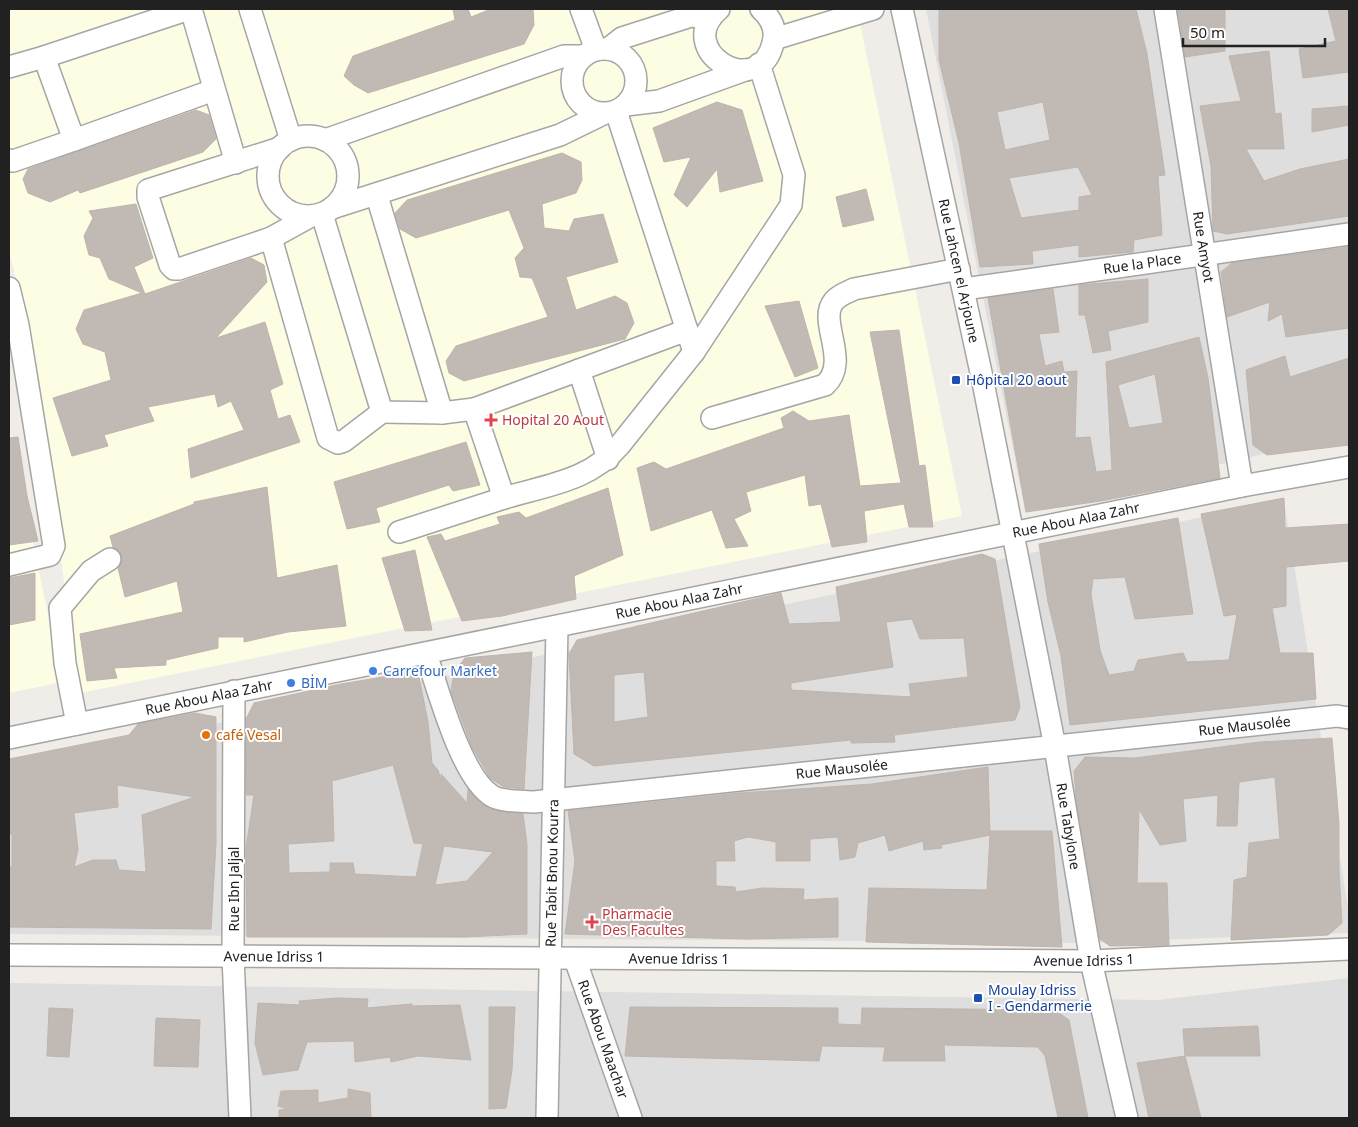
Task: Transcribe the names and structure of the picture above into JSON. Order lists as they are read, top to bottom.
{
  "streets": {
    "street": [
      "Rue Amyot",
      "Rue la Place",
      "Rue Lahcen el Arjoune",
      "Rue Abou Alaa Zahr",
      "Rue Mausolée",
      "Rue Tabylone",
      "Rue Tabit Bnou Kourra",
      "Rue Ibn Jaljal",
      "Avenue Idriss 1",
      "Rue Abou Maachar"
    ]
  },
  "crossings": [
    ["Rue Amyot", "Rue la Place"],
    ["Rue Amyot", "Rue Abou Alaa Zahr"],
    ["Rue la Place", "Rue Lahcen el Arjoune"],
    ["Rue Lahcen el Arjoune", "Rue Abou Alaa Zahr"],
    ["Rue Lahcen el Arjoune", "Rue Tabylone"],
    ["Rue Abou Alaa Zahr", "Rue Mausolée"],
    ["Rue Abou Alaa Zahr", "Rue Tabylone"],
    ["Rue Abou Alaa Zahr", "Rue Tabit Bnou Kourra"],
    ["Rue Abou Alaa Zahr", "Rue Ibn Jaljal"],
    ["Rue Mausolée", "Rue Tabylone"],
    ["Rue Mausolée", "Rue Tabit Bnou Kourra"],
    ["Rue Tabylone", "Avenue Idriss 1"],
    ["Rue Tabit Bnou Kourra", "Avenue Idriss 1"],
    ["Rue Ibn Jaljal", "Avenue Idriss 1"],
    ["Avenue Idriss 1", "Rue Abou Maachar"]
  ],
  "places": {
    "transit": ["Hôpital 20 aout", "Moulay Idriss I - Gendarmerie"],
    "health": ["Hopital 20 Aout", "Pharmacie Des Facultes"],
    "other": ["Carrefour Market", "BİM", "café Vesal"]
  },
  "scale_bar": "50 m"
}
